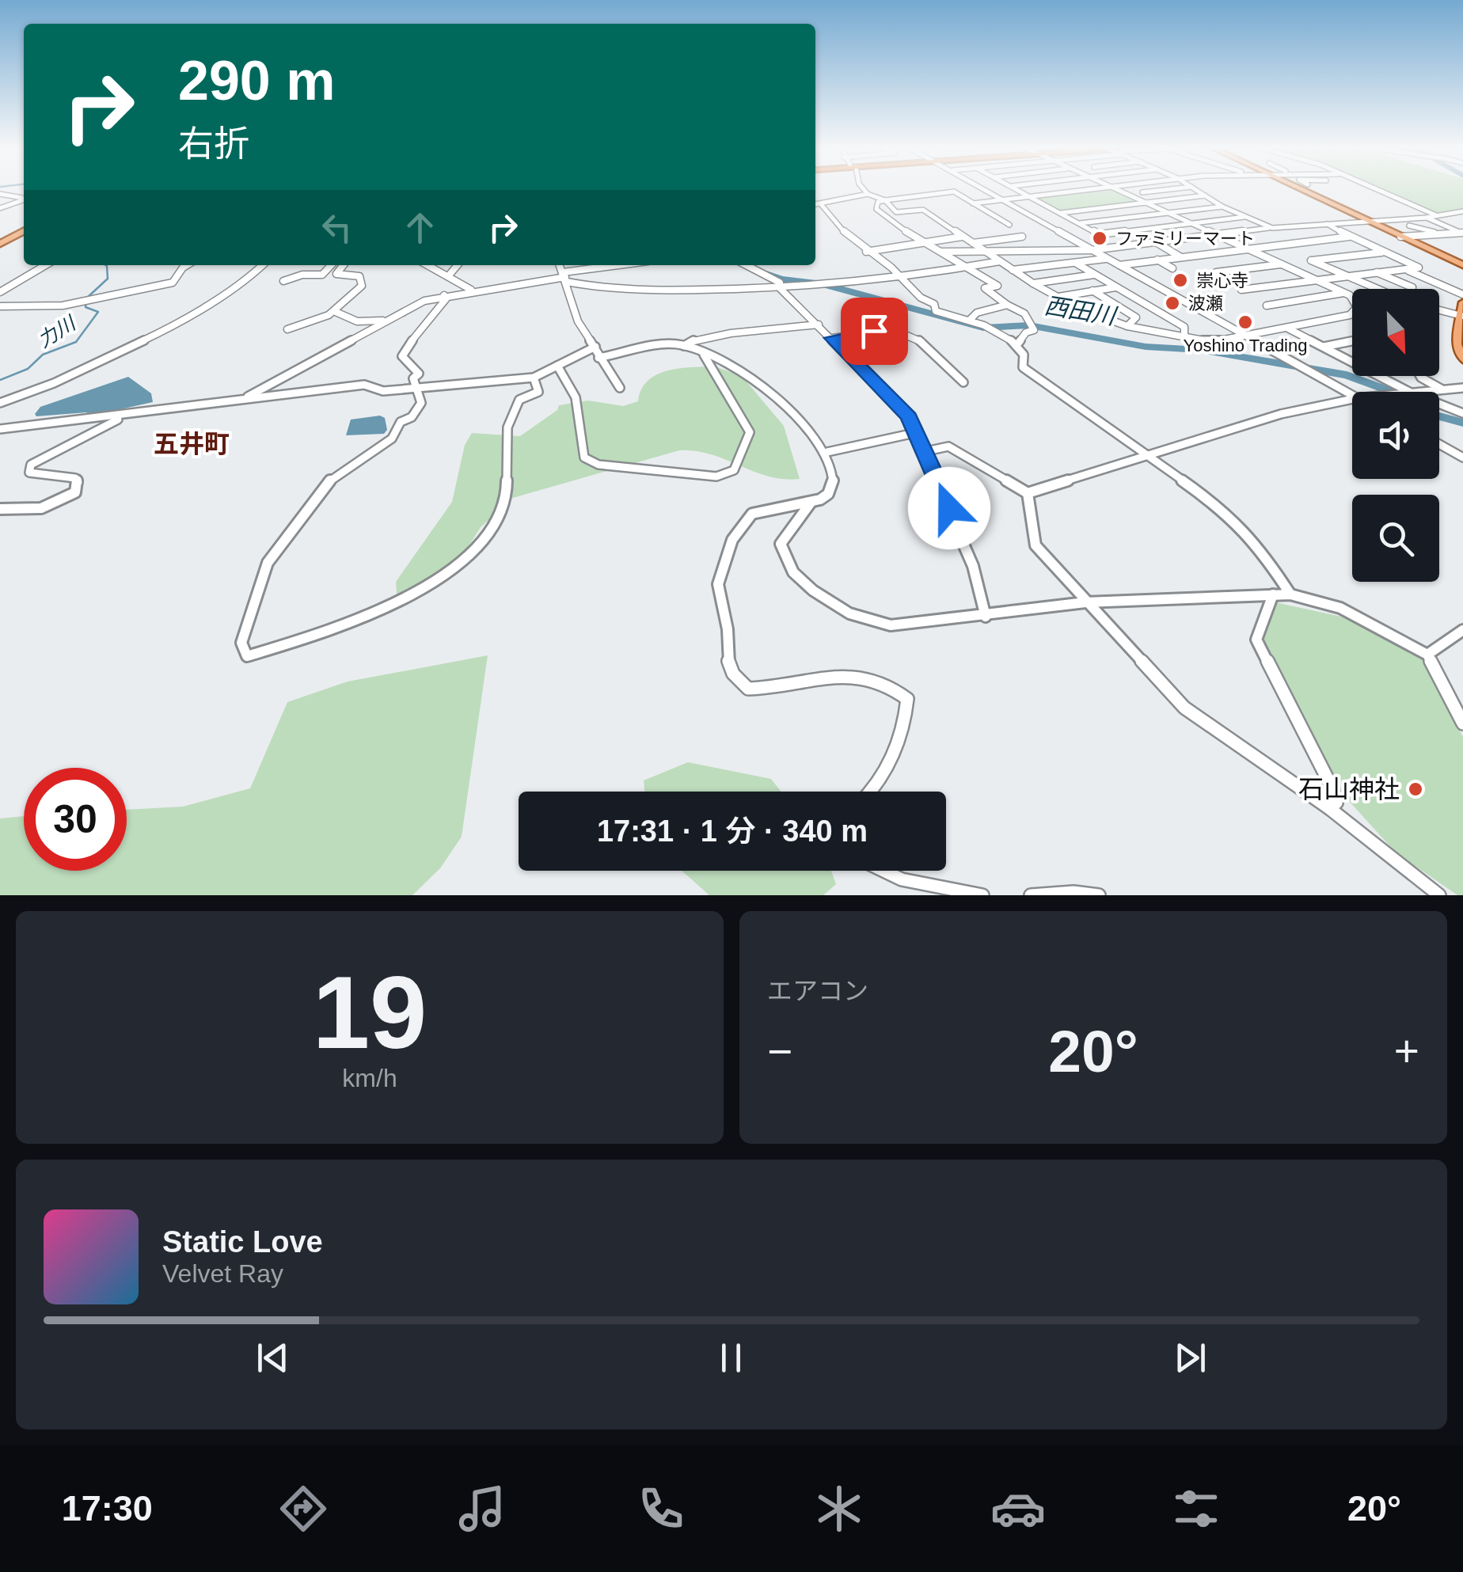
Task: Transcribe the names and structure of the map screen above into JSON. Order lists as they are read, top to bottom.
{
  "districts": ["五井町"],
  "water": ["西田川", "力川"],
  "places": [
    "ファミリーマート",
    "崇心寺",
    "波瀬",
    "Yoshino Trading",
    "石山神社"
  ],
  "north": "bottom right",
  "page": {
    "turn": ["290 m", "右折"],
    "limit": "30",
    "trip": "17:31 · 1 分 · 340 m",
    "tile": [
      ["19", "km/h"],
      "エアコン"
    ],
    "heat": ["−", "20°", "+"],
    "song": ["Static Love", "Velvet Ray"],
    "tabs": ["17:30", "20°"]
  }
}
